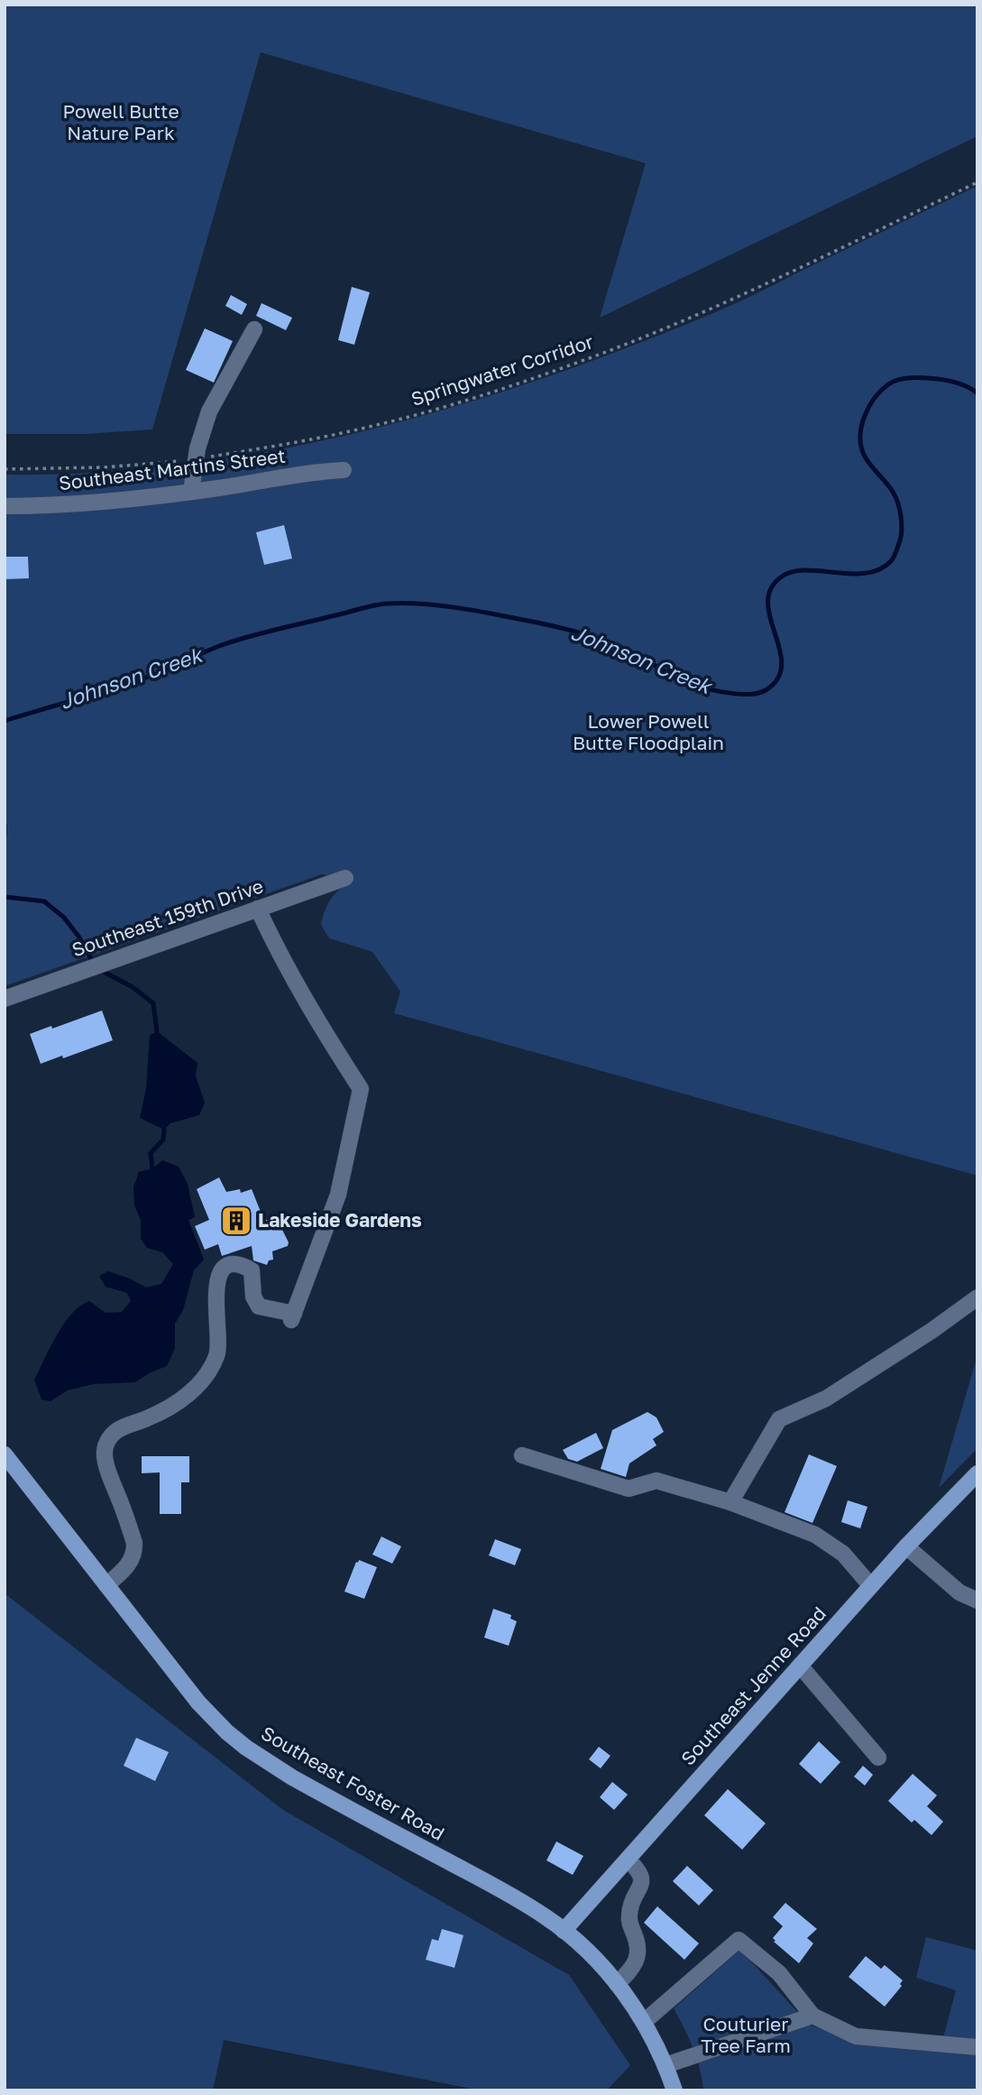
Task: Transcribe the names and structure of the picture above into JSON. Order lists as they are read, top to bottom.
{
  "streets": {
    "main road": ["Southeast Jenne Road", "Southeast Foster Road"],
    "street": ["Southeast Martins Street", "Southeast 159th Drive"],
    "path": ["Springwater Corridor"]
  },
  "crossings": [
    ["Southeast Jenne Road", "Southeast Foster Road"]
  ],
  "water": ["Johnson Creek"],
  "parks": ["Powell Butte Nature Park", "Lower Powell Butte Floodplain", "Couturier Tree Farm"],
  "places": {
    "building": ["Lakeside Gardens"]
  }
}
